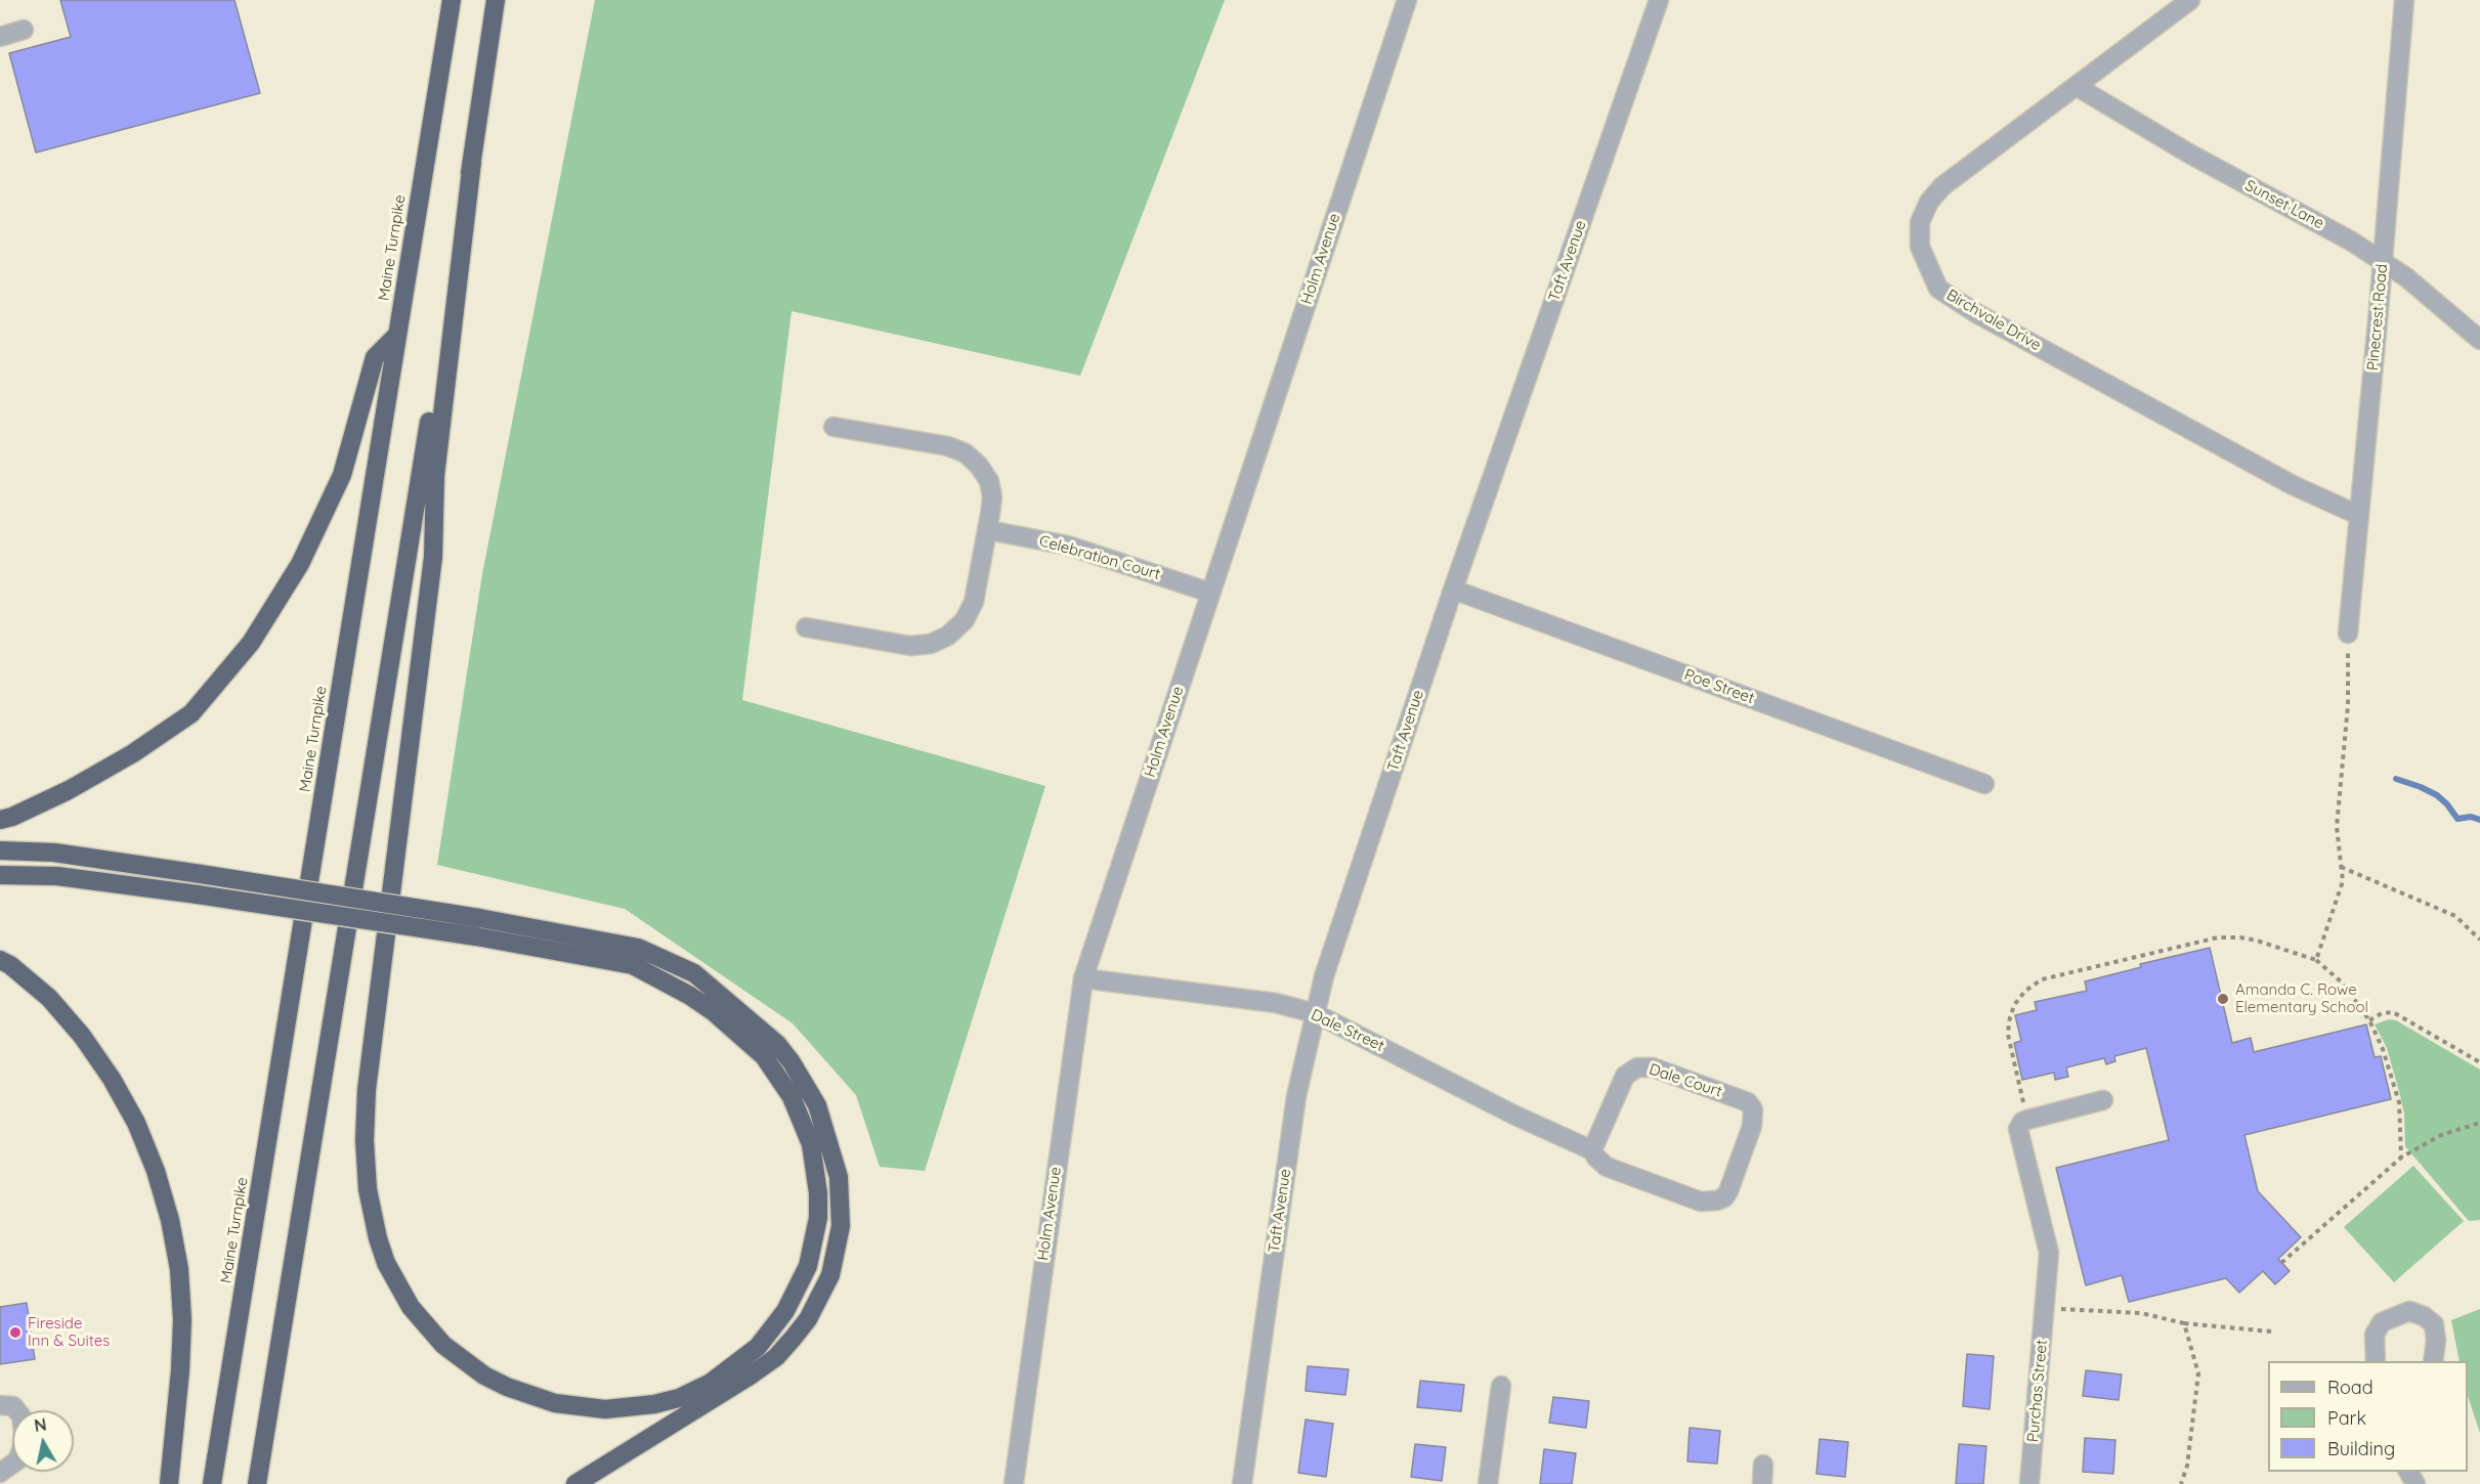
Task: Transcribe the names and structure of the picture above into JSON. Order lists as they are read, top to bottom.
{
  "streets": {
    "highway": ["Maine Turnpike"],
    "street": [
      "Sunset Lane",
      "Holm Avenue",
      "Taft Avenue",
      "Pinecrest Road",
      "Birchvale Drive",
      "Celebration Court",
      "Poe Street",
      "Dale Street",
      "Dale Court",
      "Purchas Street"
    ]
  },
  "crossings": [
    ["Sunset Lane", "Pinecrest Road"],
    ["Sunset Lane", "Birchvale Drive"],
    ["Holm Avenue", "Celebration Court"],
    ["Holm Avenue", "Dale Street"],
    ["Taft Avenue", "Poe Street"],
    ["Taft Avenue", "Dale Street"],
    ["Pinecrest Road", "Birchvale Drive"],
    ["Dale Street", "Dale Court"]
  ],
  "places": ["Amanda C. Rowe Elementary School", "Fireside Inn & Suites"],
  "legend": ["Road", "Park", "Building"],
  "north": "top"
}
